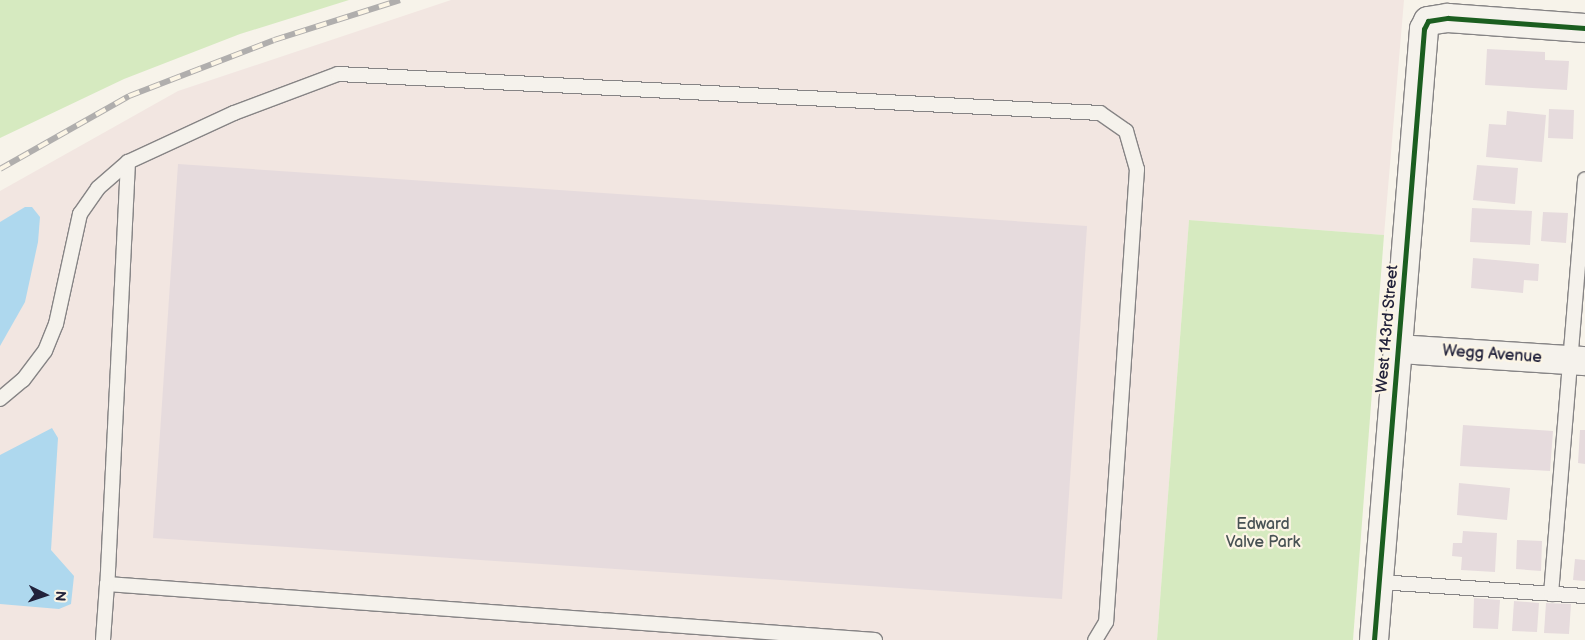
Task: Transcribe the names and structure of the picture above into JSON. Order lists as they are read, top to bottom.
{
  "streets": {
    "street": ["West 143rd Street", "Wegg Avenue"]
  },
  "crossings": [
    ["West 143rd Street", "Wegg Avenue"]
  ],
  "parks": ["Edward Valve Park"],
  "north": "right"
}
